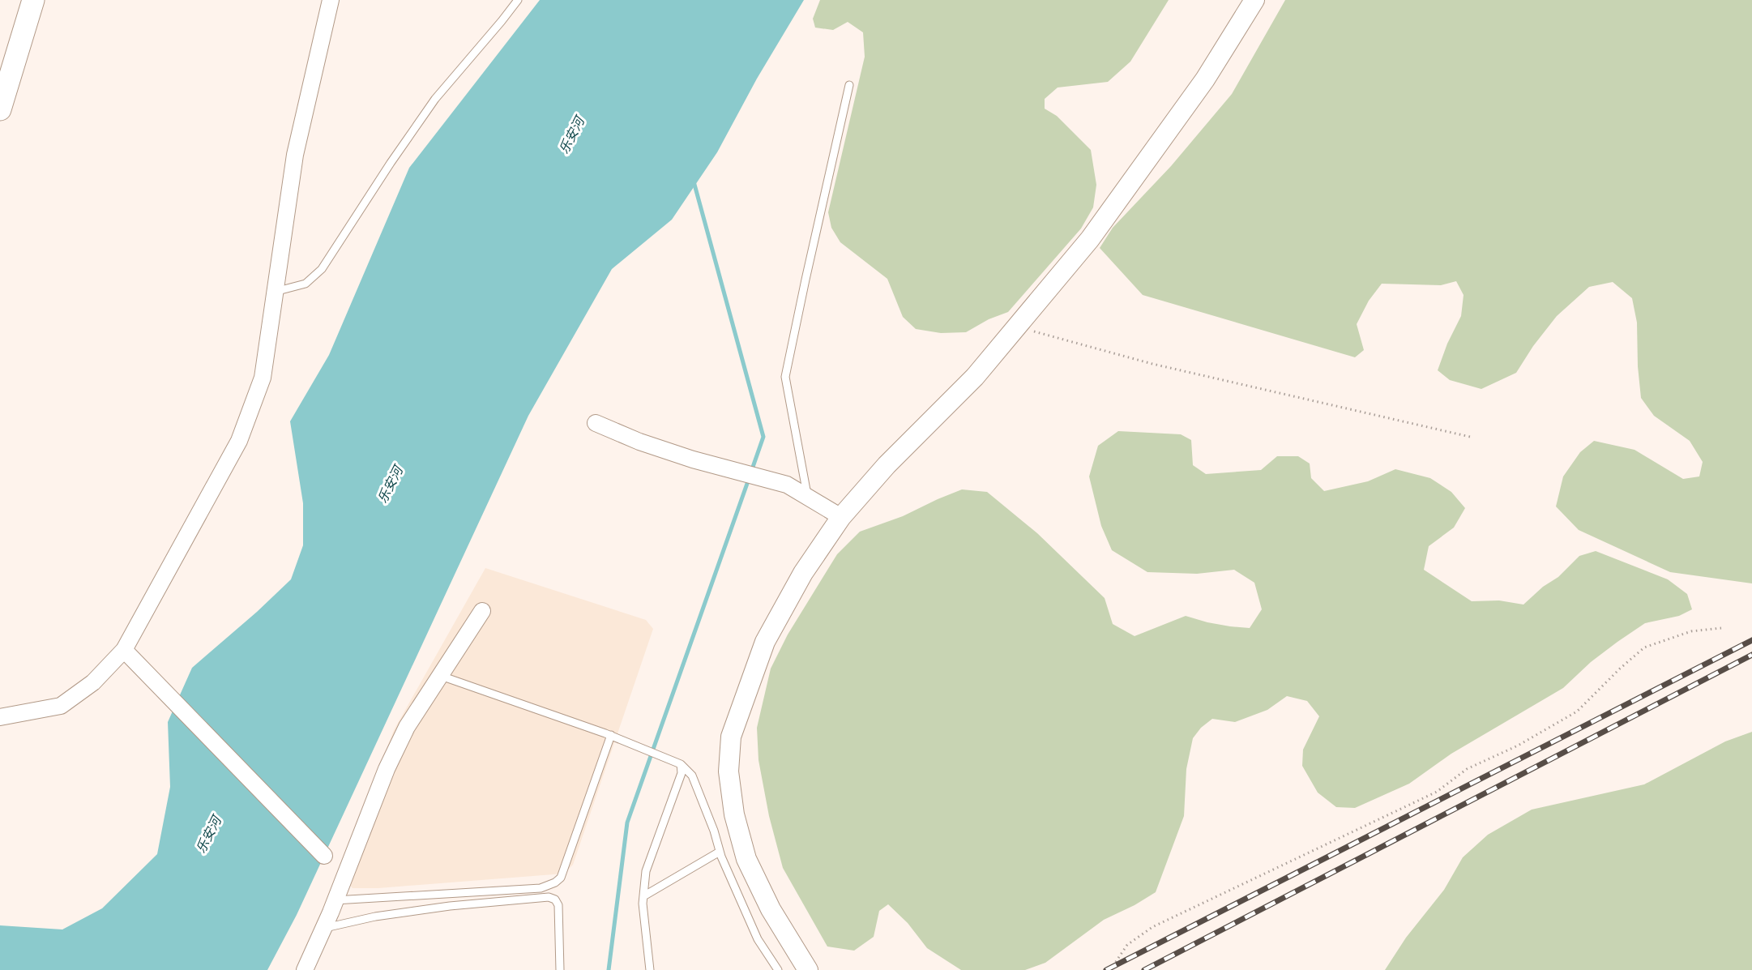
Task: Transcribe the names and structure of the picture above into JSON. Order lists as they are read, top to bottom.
{
  "water": ["乐安河"]
}
